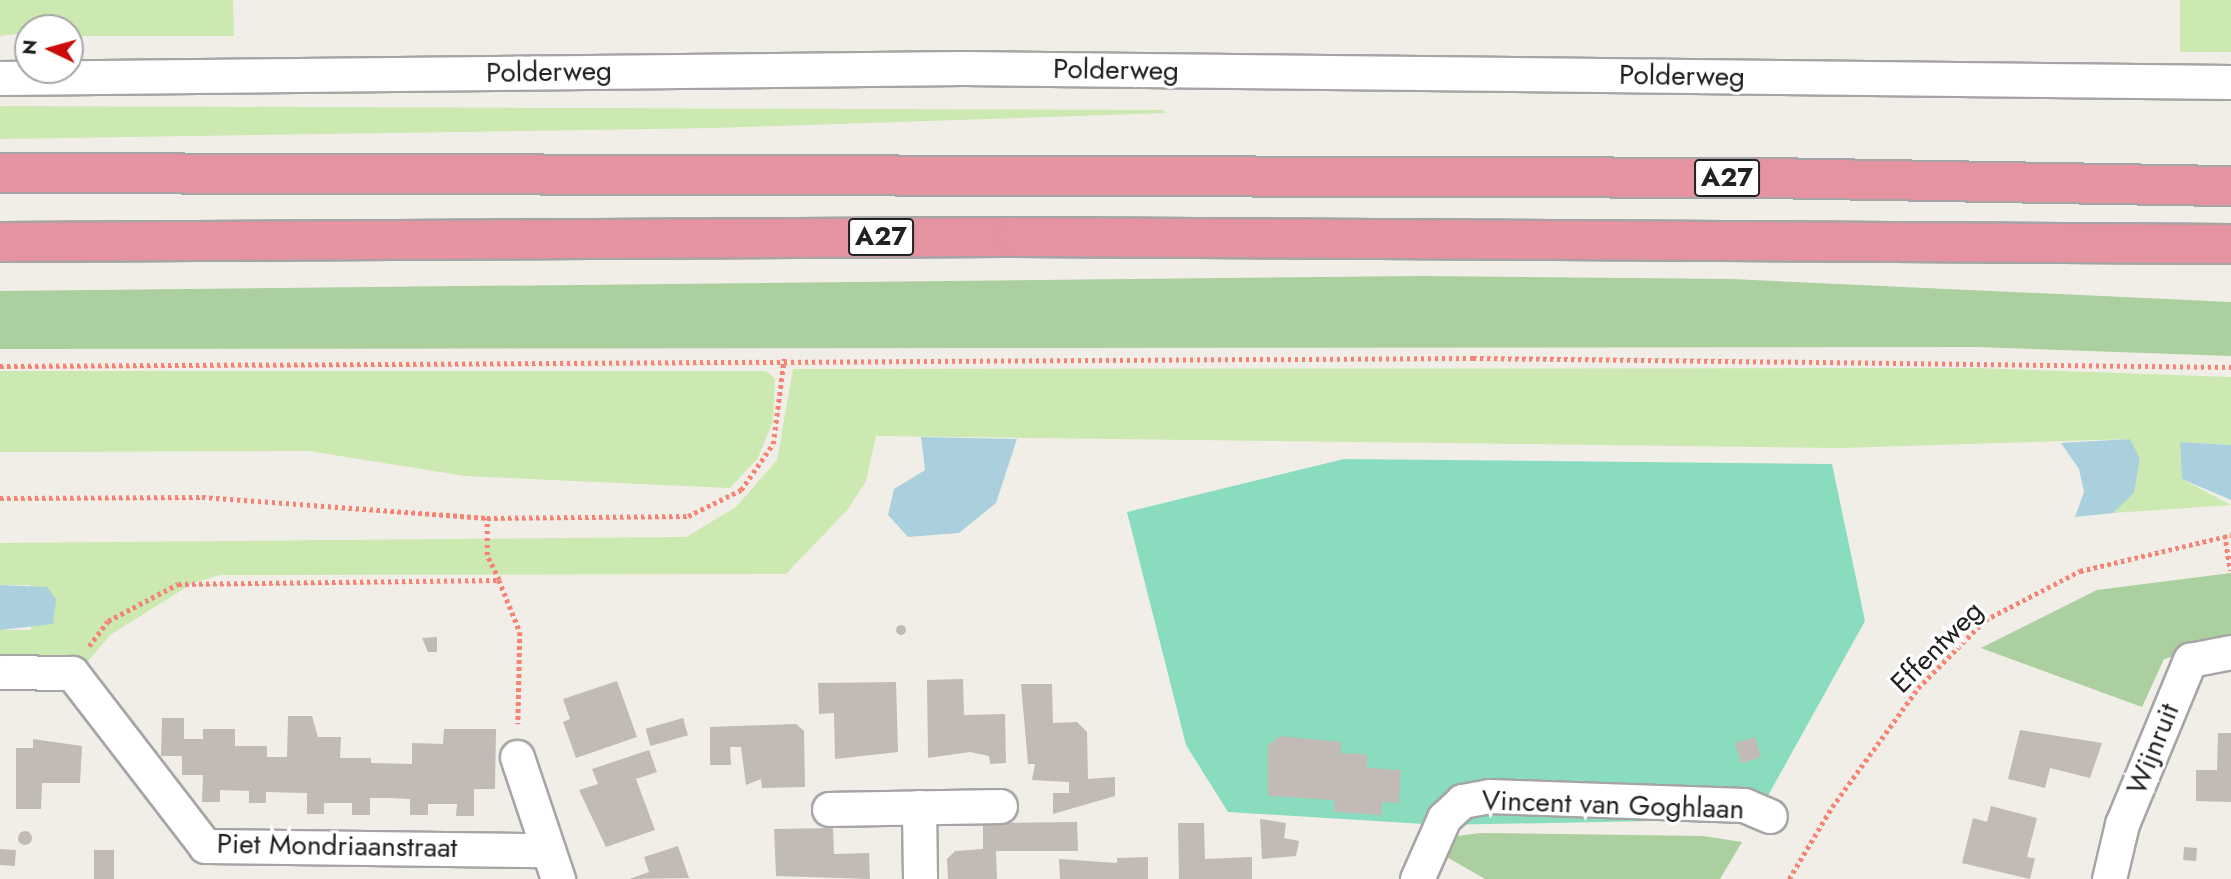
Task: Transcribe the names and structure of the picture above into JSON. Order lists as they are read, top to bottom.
{
  "streets": {
    "highway": ["A27"],
    "street": [
      "Polderweg",
      "Wijnruit",
      "Vincent van Goghlaan",
      "Piet Mondriaanstraat"
    ],
    "path": ["Effentweg"]
  },
  "north": "left"
}
